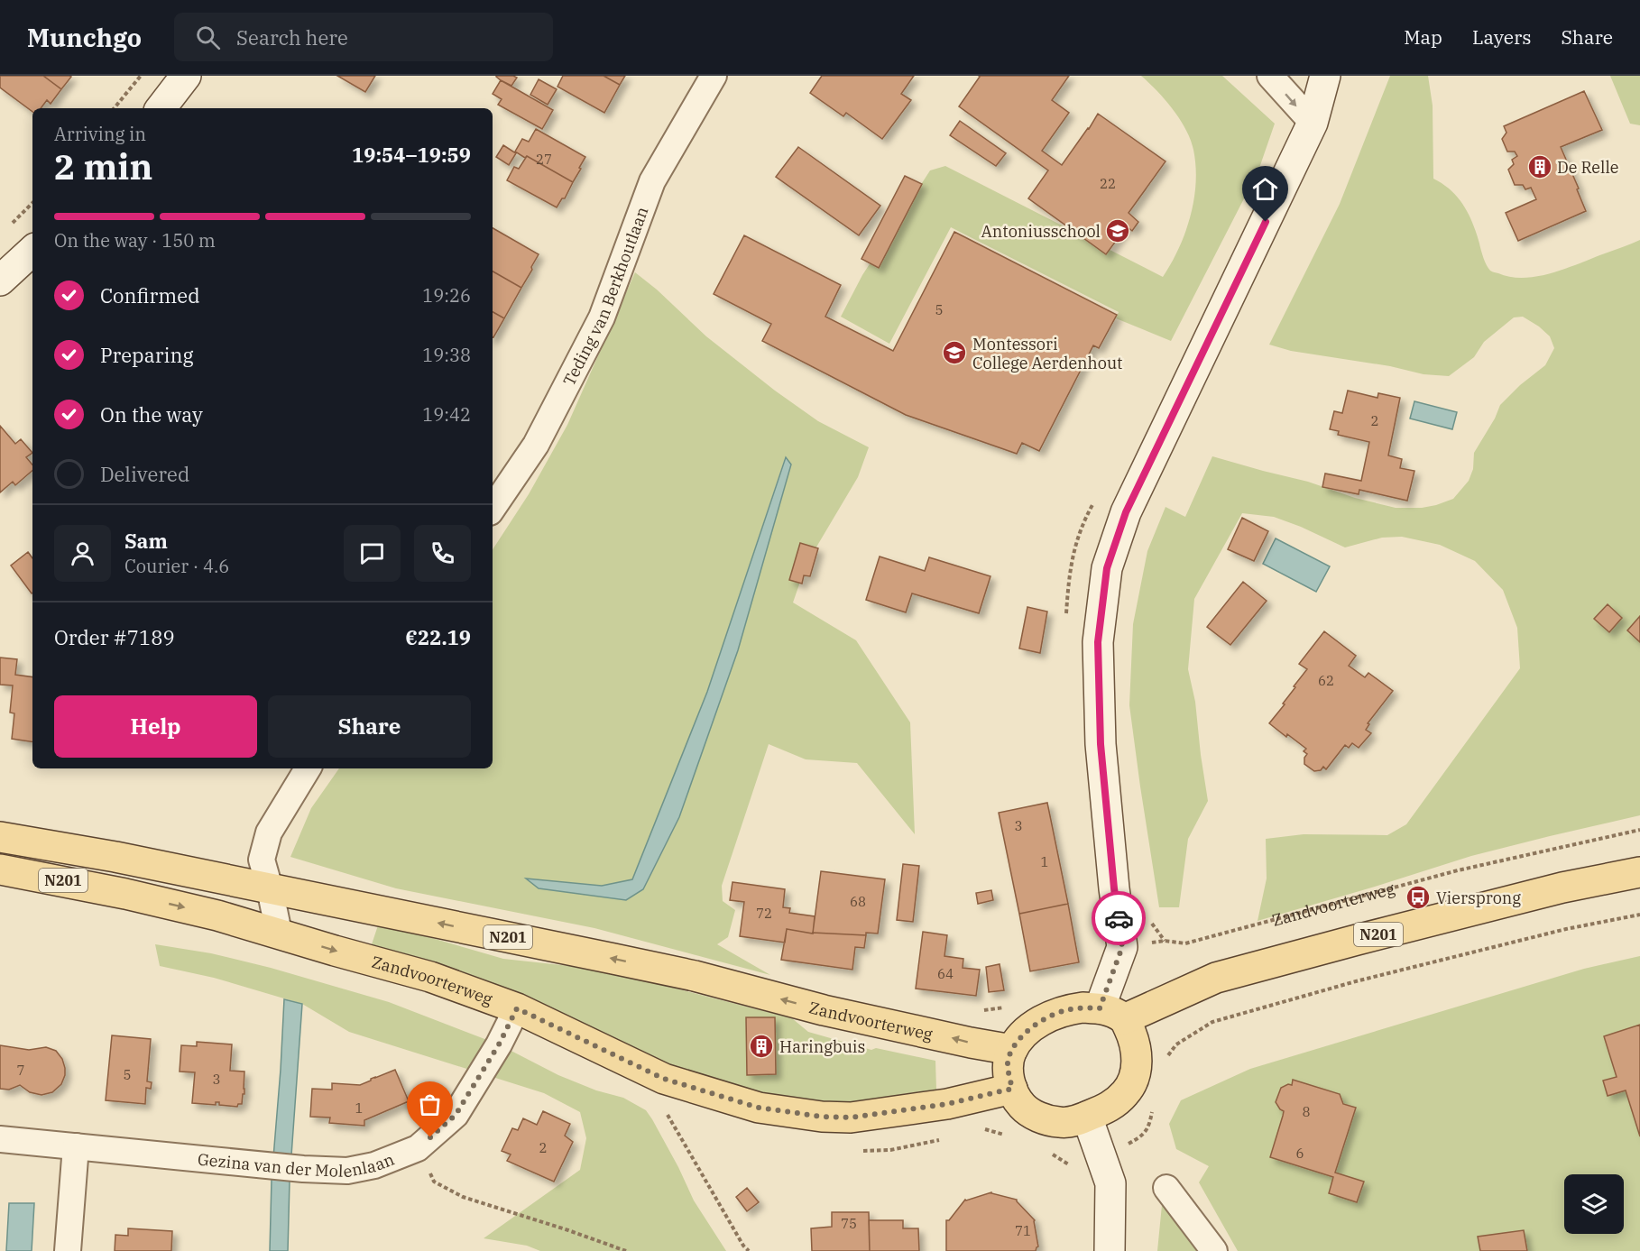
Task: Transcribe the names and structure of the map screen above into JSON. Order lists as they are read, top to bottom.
{
  "streets": {
    "main road": ["N201", "Zandvoorterweg"],
    "street": ["Teding van Berkhoutlaan", "Gezina van der Molenlaan"]
  },
  "crossings": [
    ["N201", "Zandvoorterweg"],
    ["Zandvoorterweg", "Gezina van der Molenlaan"]
  ],
  "places": {
    "building": ["De Relle", "Haringbuis"],
    "school or university": ["Antoniusschool", "Montessori College Aerdenhout"],
    "bus stop": ["Viersprong"]
  },
  "house_numbers": [
    "27",
    "22",
    "5",
    "2",
    "62",
    "3",
    "1",
    "68",
    "72",
    "64",
    "7",
    "5",
    "3",
    "1",
    "8",
    "2",
    "6",
    "75",
    "71"
  ],
  "page": {
    "header": "Munchgo",
    "search": "Search here",
    "nav": ["Map", "Layers", "Share"],
    "heading": ["2 min", "Arriving in", "19:54–19:59"],
    "panel": [
      "Sam",
      "Courier · 4.6",
      "Order #7189",
      "€22.19"
    ],
    "bar": "On the way · 150 m",
    "list": [
      ["Confirmed", "19:26"],
      ["Preparing", "19:38"],
      ["On the way", "19:42"],
      "Delivered"
    ],
    "buttons": ["Help", "Share"]
  }
}
